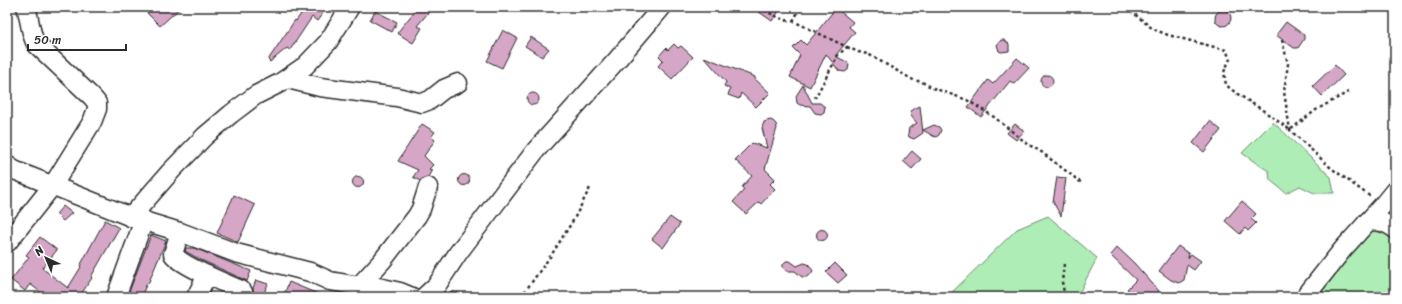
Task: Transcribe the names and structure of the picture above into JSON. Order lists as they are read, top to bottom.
{
  "scale_bar": "50 m",
  "north": "top left"
}
